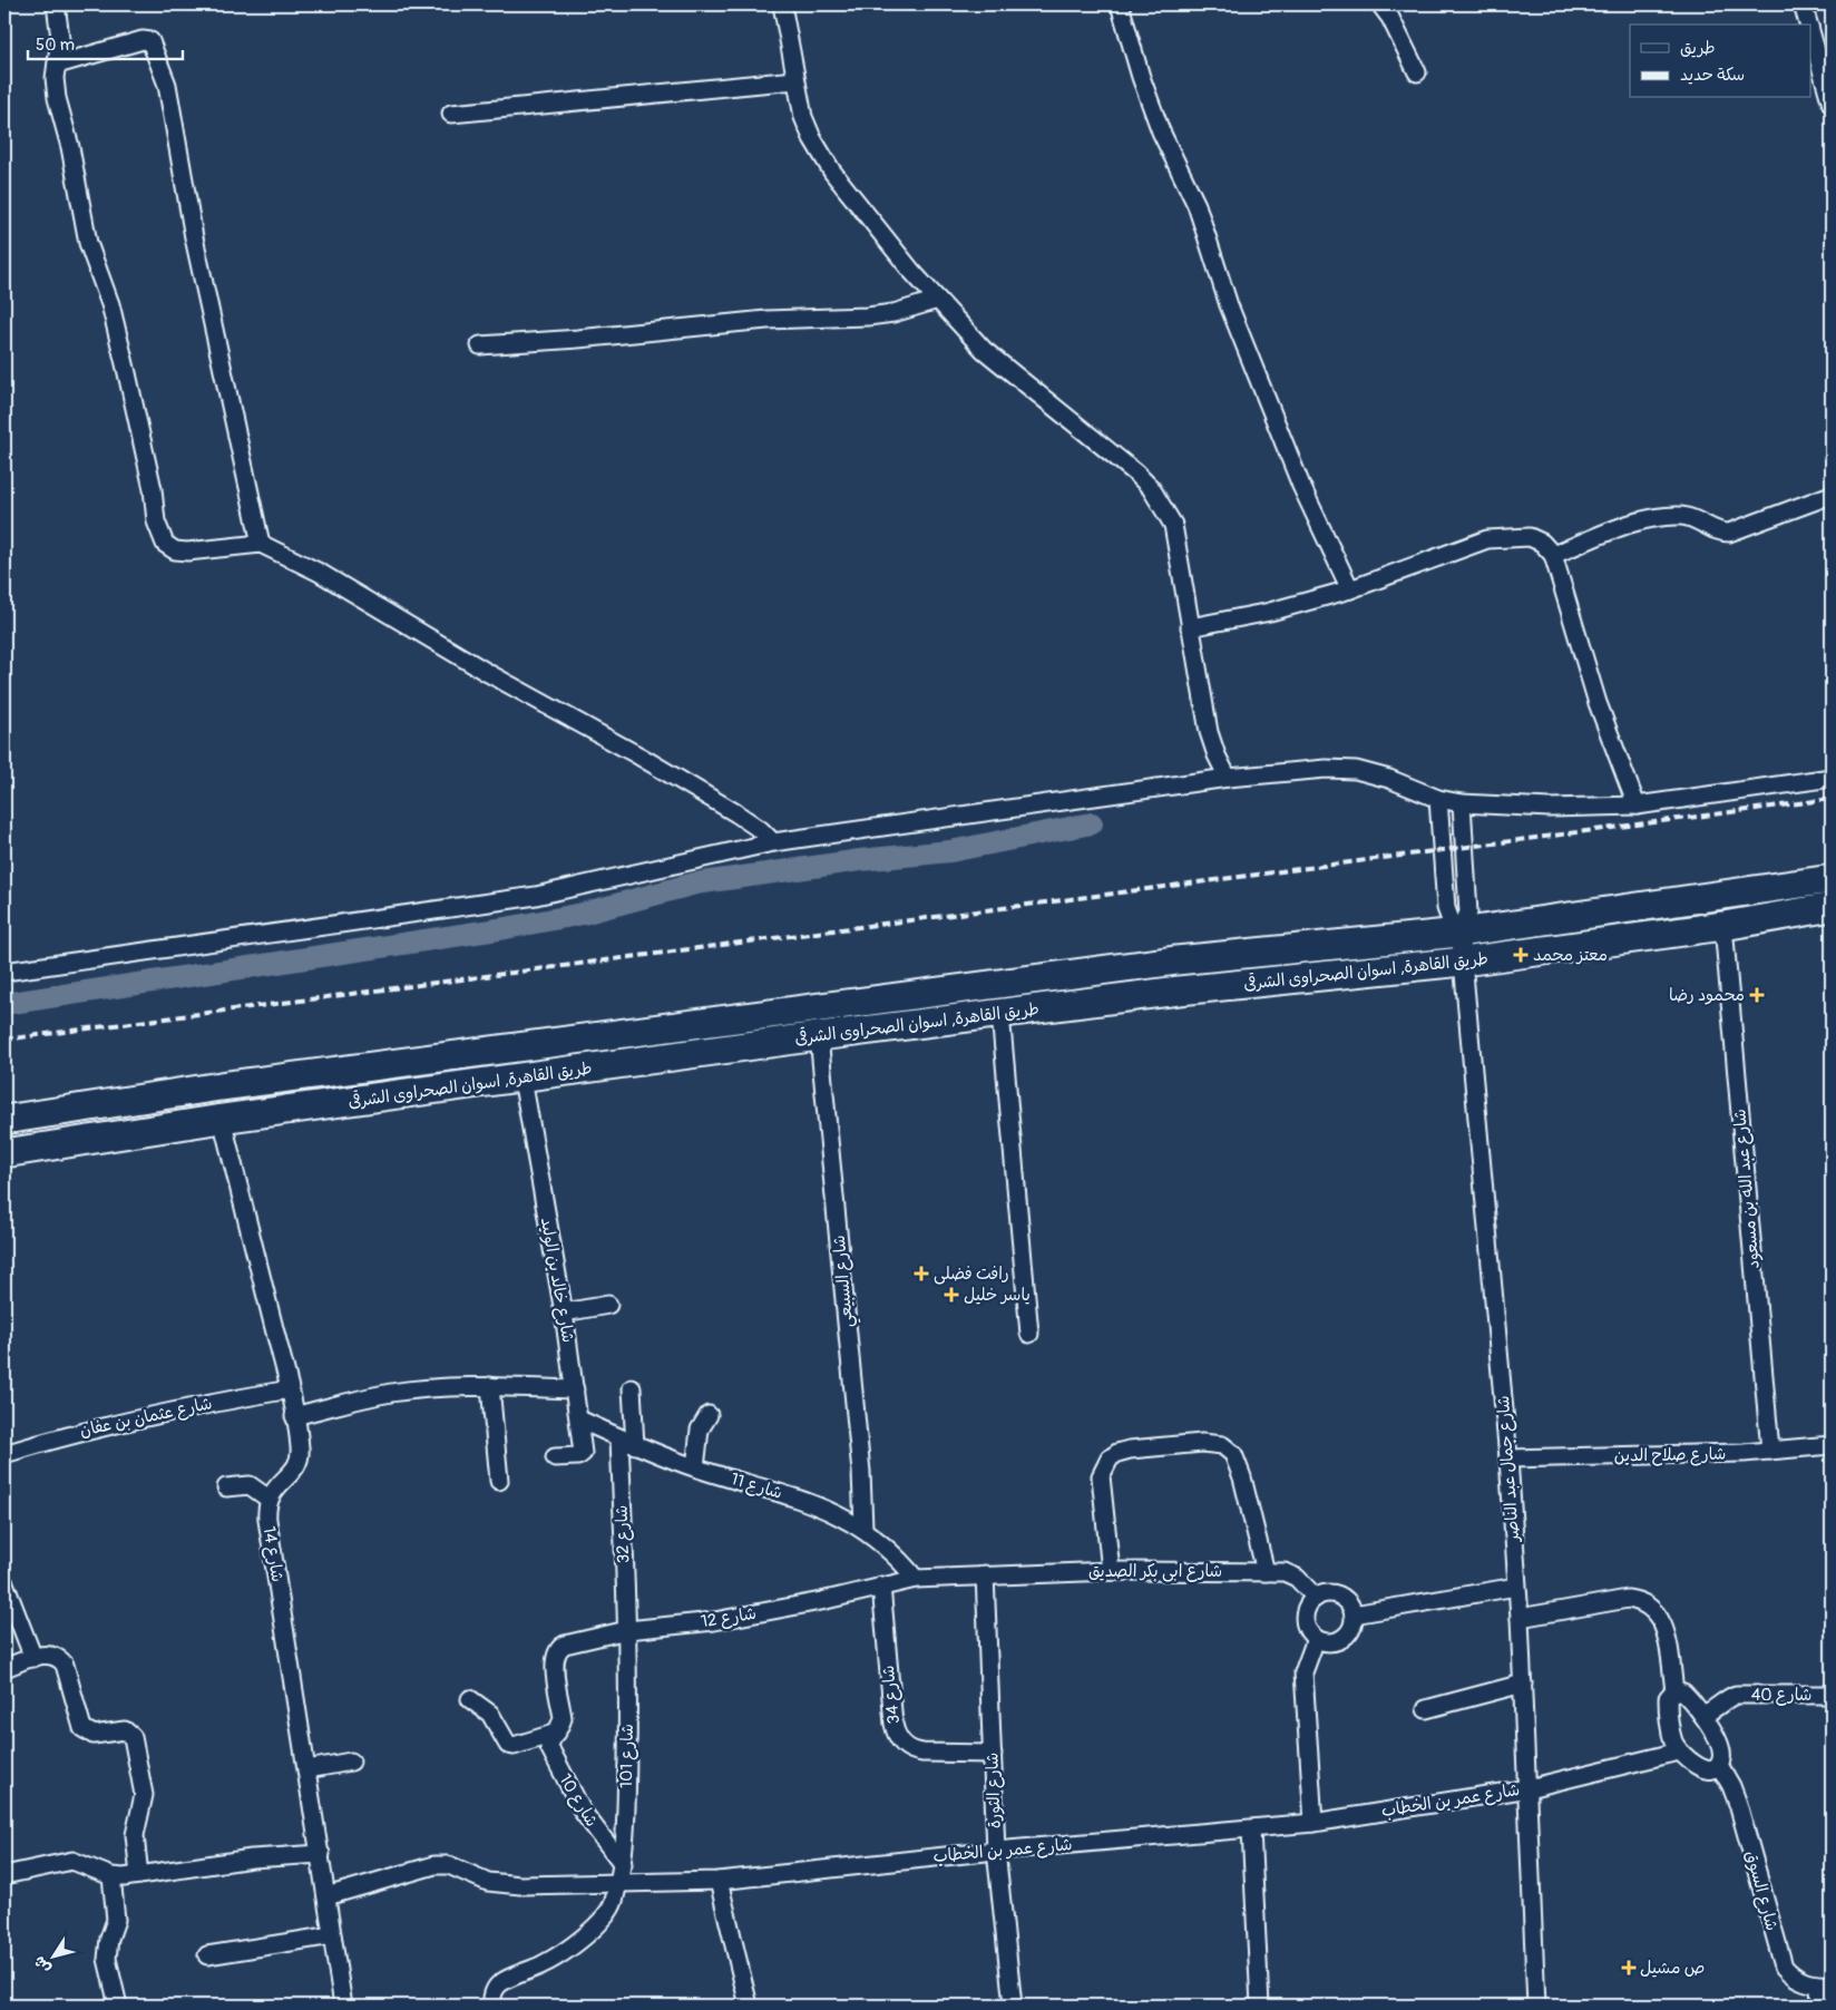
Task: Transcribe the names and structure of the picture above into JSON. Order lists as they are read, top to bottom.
{
  "streets": {
    "highway": ["طريق القاهرة, اسوان الصحراوى الشرقى"],
    "street": [
      "شارع عبد الله بن مسعود",
      "شارع خالد بن الوليد",
      "شارع السبيعي",
      "شارع عثمان بن عفان",
      "شارع صلاح الدين",
      "شارع جمال عبد الناصر",
      "شارع 11",
      "شارع 32",
      "شارع 14",
      "شارع ابى بكر الصديق",
      "شارع 12",
      "شارع 34",
      "شارع 40",
      "شارع 101",
      "شارع الثورة",
      "شارع 10",
      "شارع عمر بن الخطاب",
      "شارع السوق"
    ]
  },
  "crossings": [
    ["طريق القاهرة, اسوان الصحراوى الشرقى", "شارع عبد الله بن مسعود"],
    ["طريق القاهرة, اسوان الصحراوى الشرقى", "شارع خالد بن الوليد"],
    ["طريق القاهرة, اسوان الصحراوى الشرقى", "شارع السبيعي"],
    ["طريق القاهرة, اسوان الصحراوى الشرقى", "شارع جمال عبد الناصر"],
    ["شارع عبد الله بن مسعود", "شارع صلاح الدين"],
    ["شارع خالد بن الوليد", "شارع 11"],
    ["شارع السبيعي", "شارع 11"],
    ["شارع صلاح الدين", "شارع جمال عبد الناصر"],
    ["شارع جمال عبد الناصر", "شارع عمر بن الخطاب"],
    ["شارع 11", "شارع 32"],
    ["شارع 11", "شارع 12"],
    ["شارع 32", "شارع 12"],
    ["شارع 32", "شارع 101"],
    ["شارع 14", "شارع عمر بن الخطاب"],
    ["شارع ابى بكر الصديق", "شارع 12"],
    ["شارع ابى بكر الصديق", "شارع الثورة"],
    ["شارع 12", "شارع 34"],
    ["شارع 12", "شارع 101"],
    ["شارع 12", "شارع الثورة"],
    ["شارع 12", "شارع 10"],
    ["شارع 34", "شارع الثورة"],
    ["شارع 101", "شارع 10"],
    ["شارع 101", "شارع عمر بن الخطاب"],
    ["شارع الثورة", "شارع عمر بن الخطاب"]
  ],
  "places": {
    "health": [
      "معتز محمد",
      "محمود رضا",
      "رافت فضلى",
      "ياسر خليل",
      "ص مشيل"
    ]
  },
  "legend": ["طريق", "سكة حديد"],
  "scale_bar": "50 m",
  "north": "bottom left"
}
